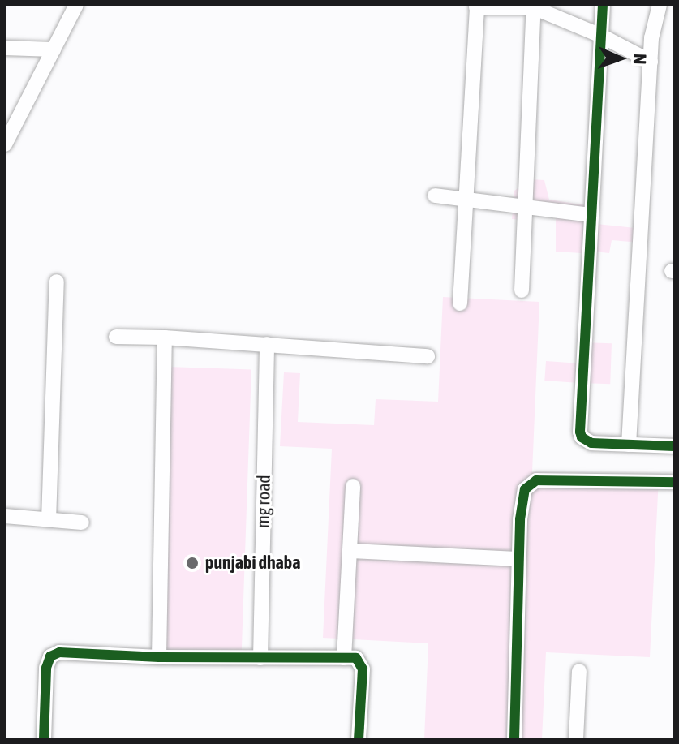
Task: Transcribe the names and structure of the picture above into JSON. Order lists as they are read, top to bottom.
{
  "streets": {
    "street": ["mg road"]
  },
  "places": ["punjabi dhaba"],
  "north": "right"
}
